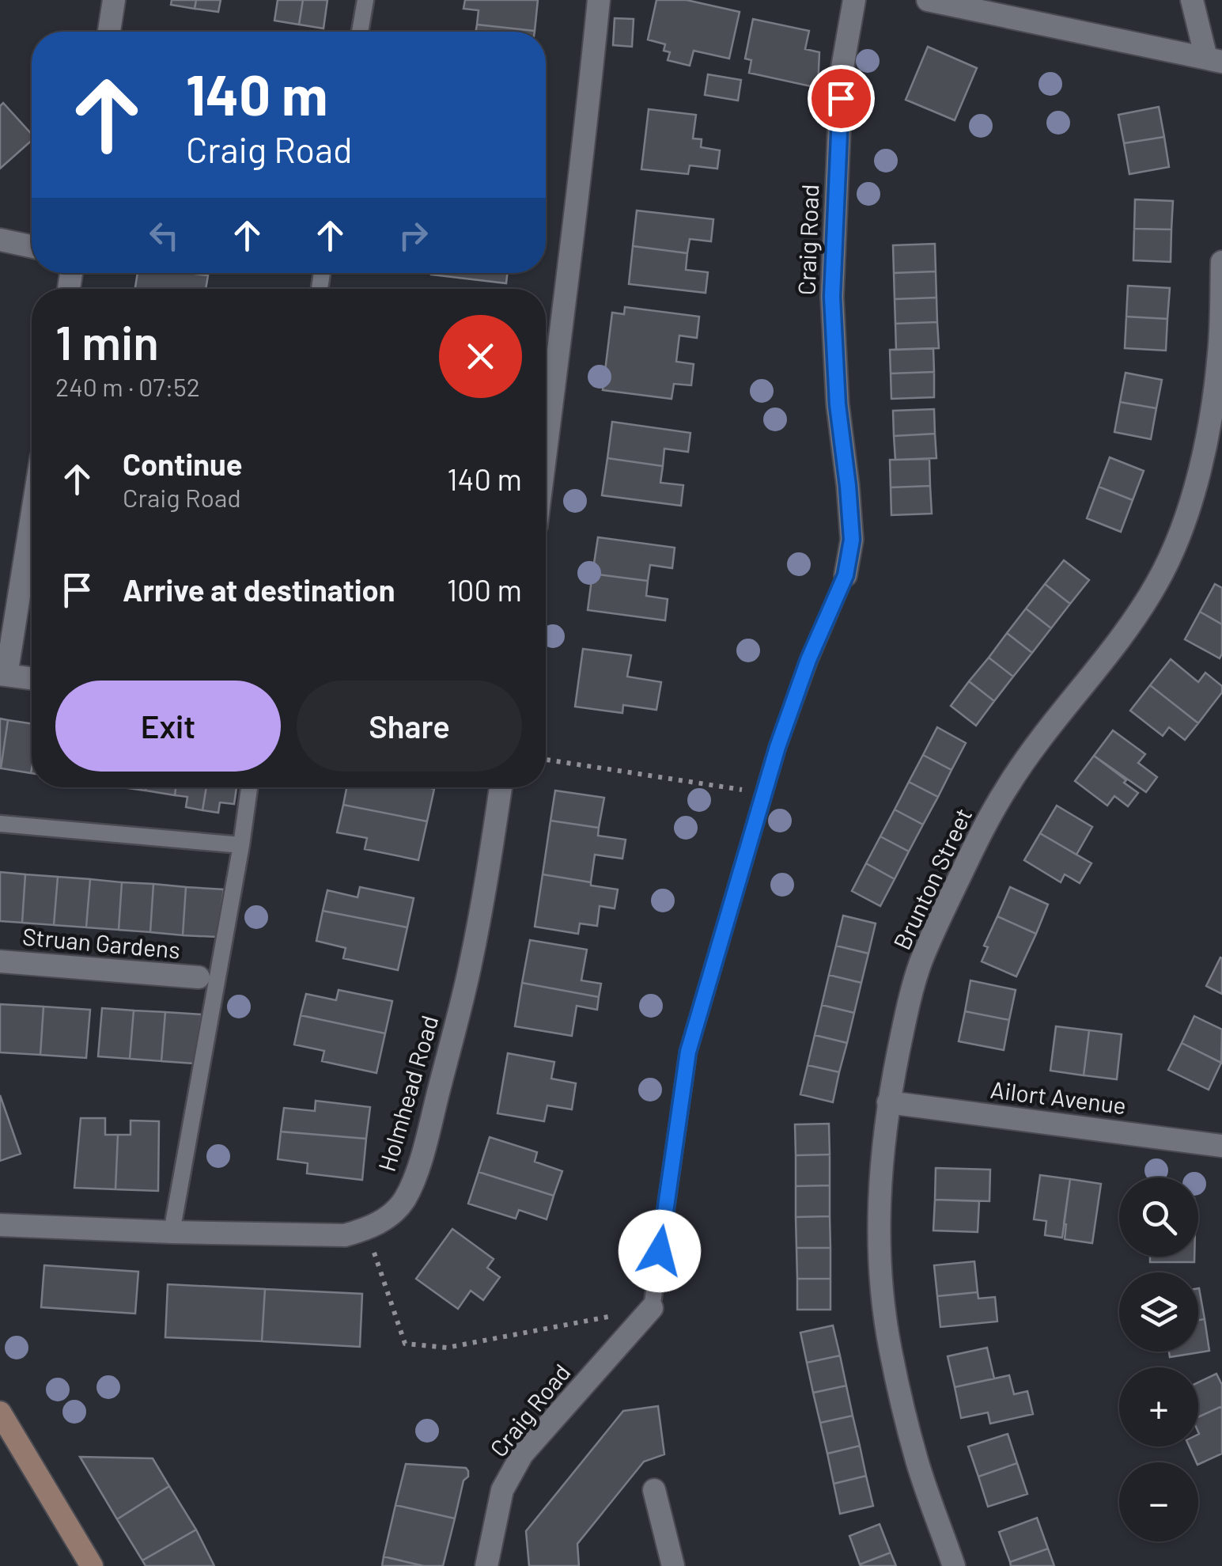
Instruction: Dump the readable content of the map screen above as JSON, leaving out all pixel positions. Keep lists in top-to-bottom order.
{
  "streets": {
    "street": [
      "Craig Road",
      "Brunton Street",
      "Struan Gardens",
      "Holmhead Road",
      "Ailort Avenue"
    ]
  },
  "crossings": [
    ["Brunton Street", "Ailort Avenue"]
  ],
  "page": {
    "turn": ["140 m", "Craig Road"],
    "heading": ["1 min", "240 m · 07:52"],
    "list": [
      {
        "name": "Continue",
        "note": "Craig Road",
        "value": "140 m"
      },
      {
        "name": "Arrive at destination",
        "value": "100 m"
      }
    ],
    "buttons": ["Exit", "Share"],
    "map_buttons": ["+", "−"]
  }
}
